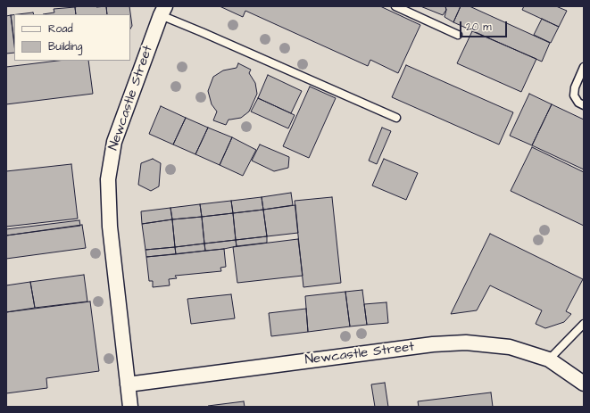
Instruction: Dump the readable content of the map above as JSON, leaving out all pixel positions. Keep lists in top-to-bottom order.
{
  "streets": {
    "street": ["Newcastle Street"]
  },
  "legend": ["Road", "Building"],
  "scale_bar": "20 m"
}
